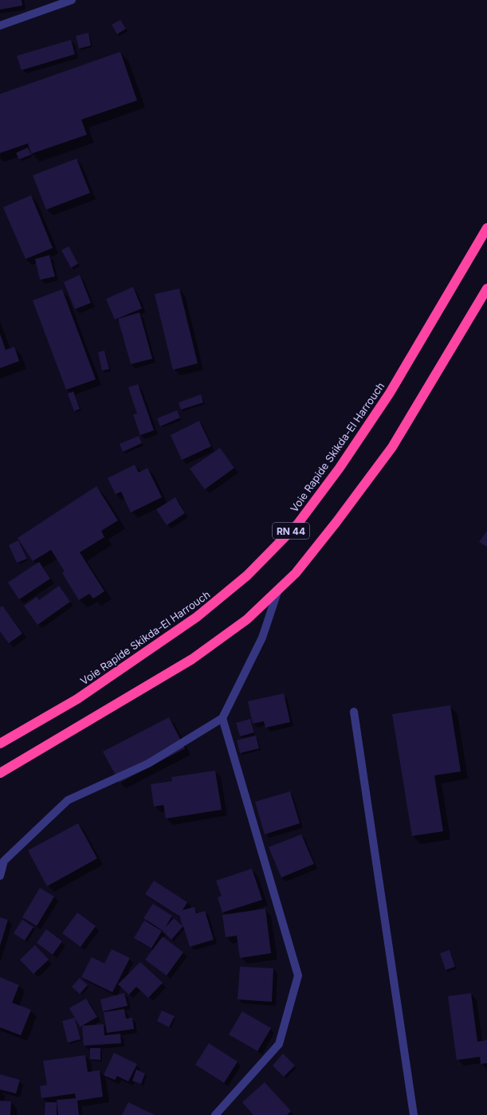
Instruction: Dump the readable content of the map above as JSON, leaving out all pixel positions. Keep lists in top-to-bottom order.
{
  "streets": {
    "highway": ["Voie Rapide Skikda-El Harrouch", "RN 44"]
  }
}
